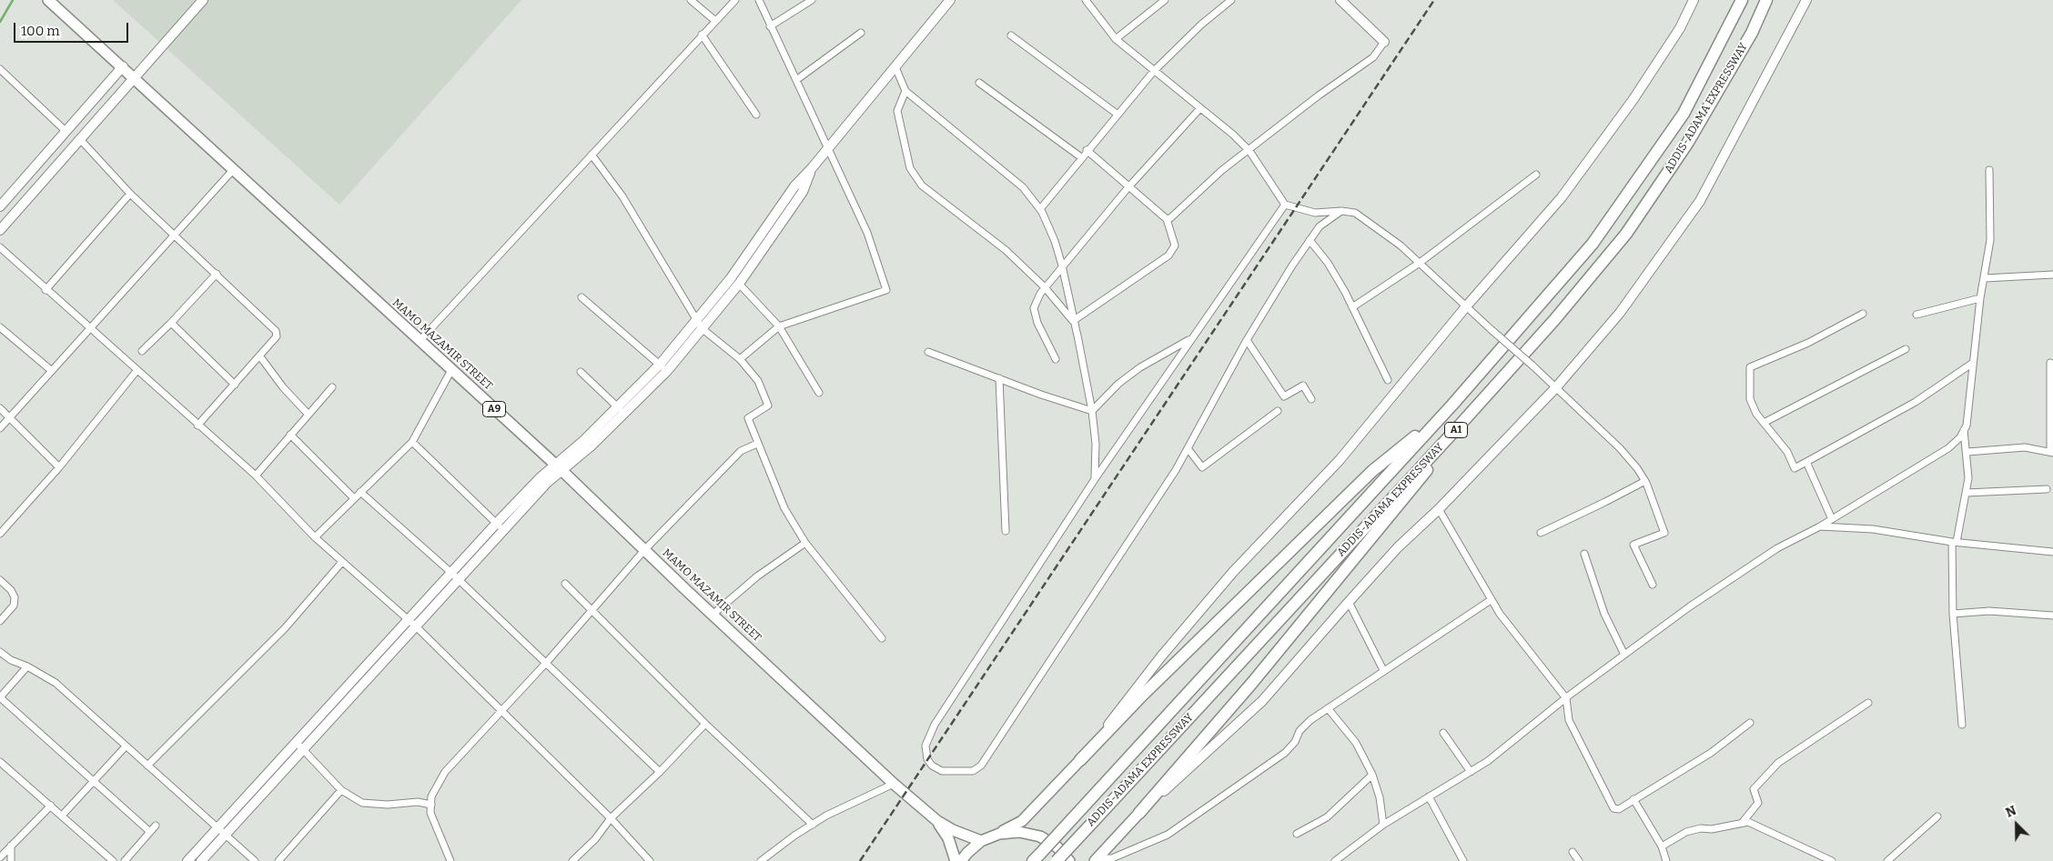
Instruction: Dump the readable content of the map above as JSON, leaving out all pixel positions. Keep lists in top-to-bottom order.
{
  "streets": {
    "highway": ["ADDIS-ADAMA EXPRESSWAY", "A1"],
    "main road": ["MAMO MAZAMIR STREET", "A9"]
  },
  "crossings": [
    ["MAMO MAZAMIR STREET", "A9"]
  ],
  "scale_bar": "100 m",
  "north": "top left"
}
